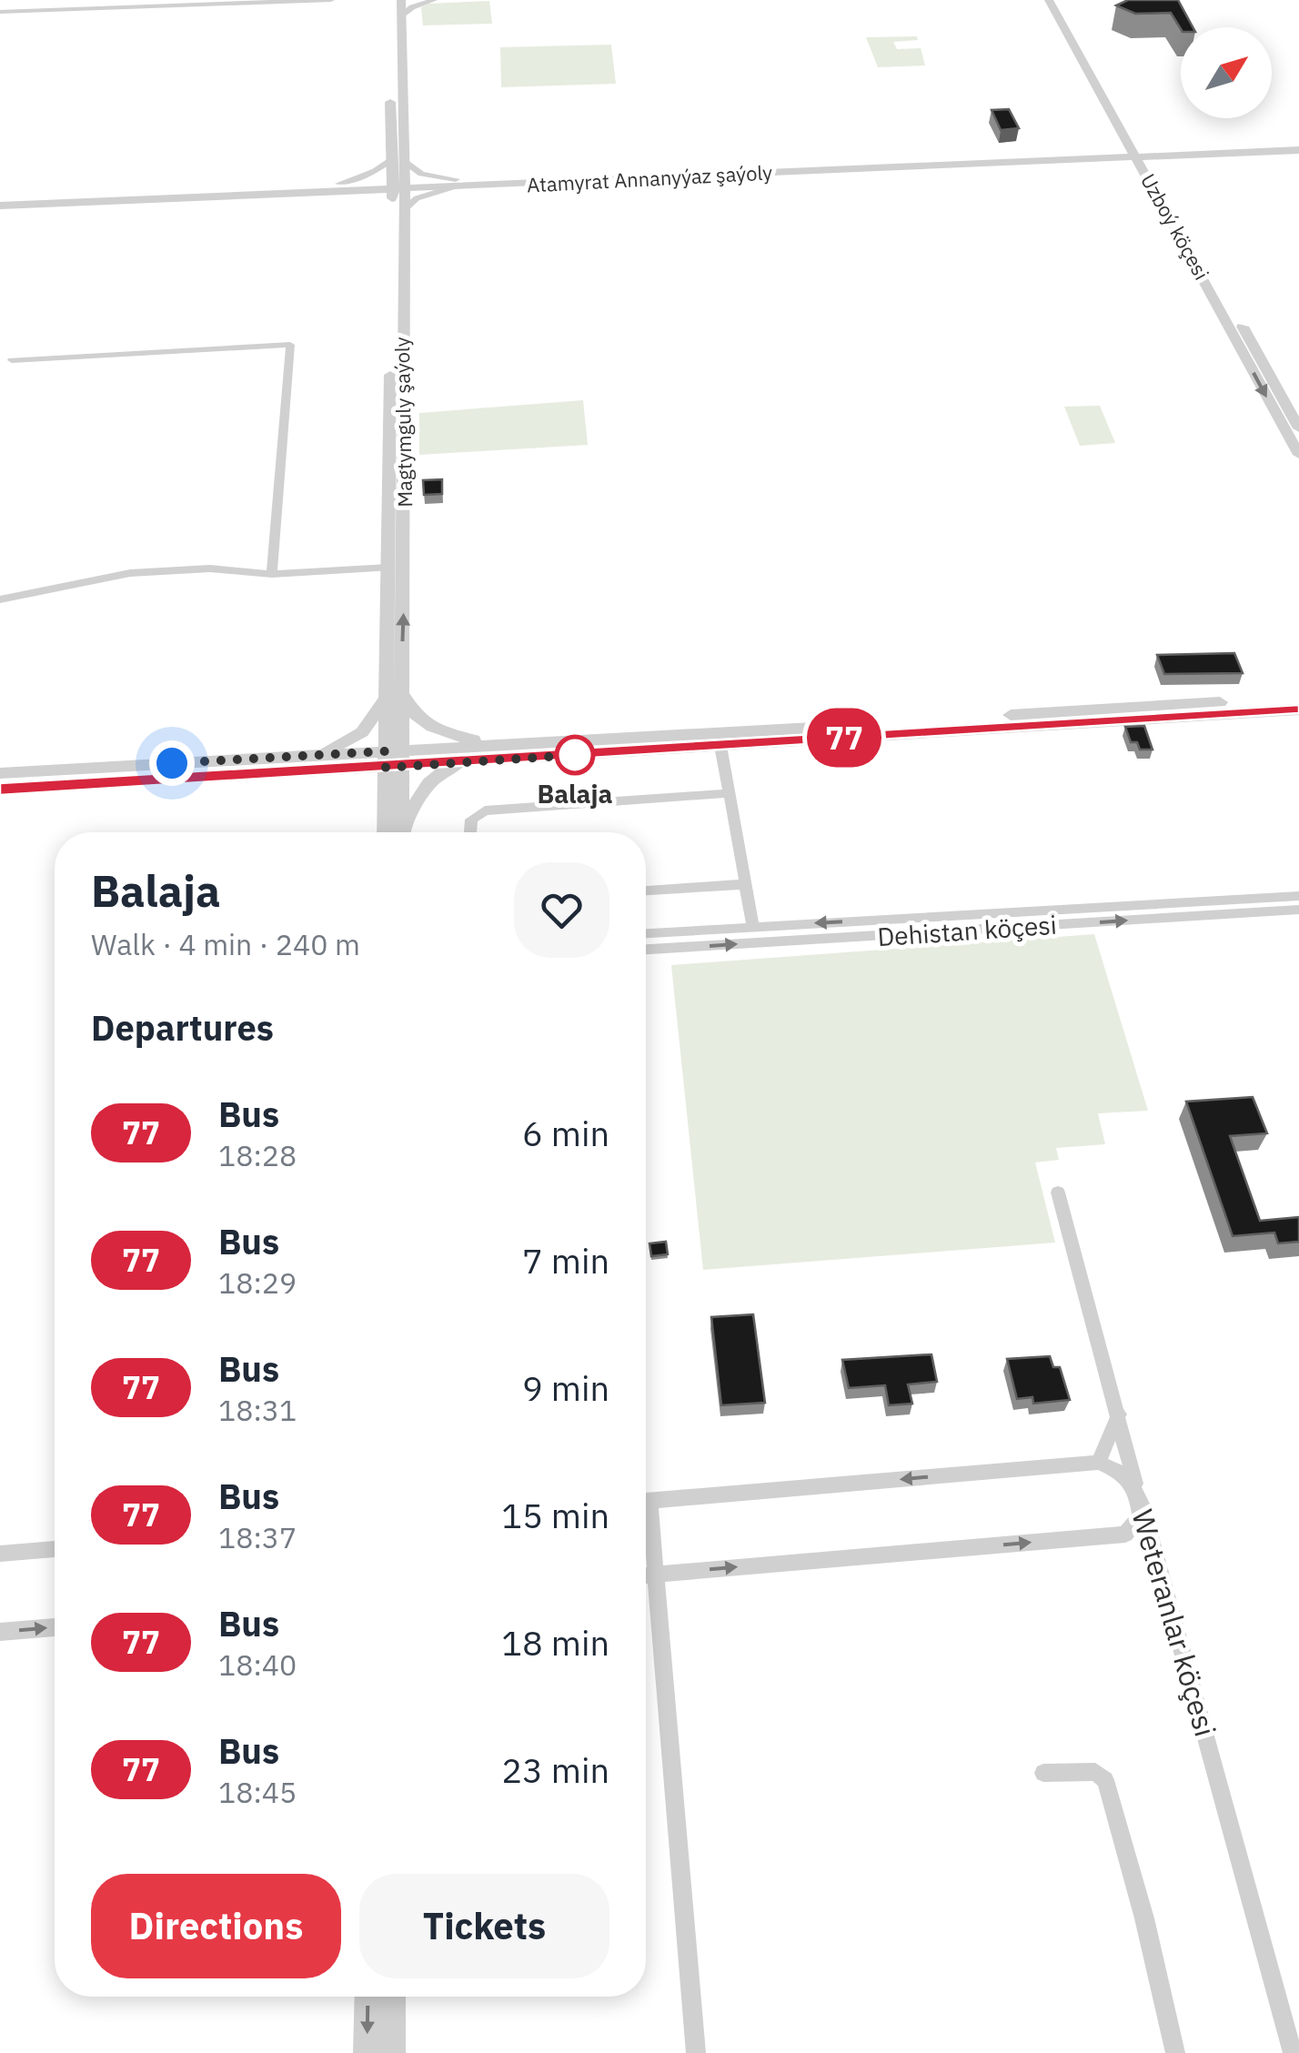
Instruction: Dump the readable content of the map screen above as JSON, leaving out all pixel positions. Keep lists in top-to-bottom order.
{
  "streets": {
    "street": [
      "Atamyrat Annanyýaz şaýoly",
      "Uzboý köçesi",
      "Magtymguly şaýoly",
      "Dehistan köçesi",
      "Weteranlar köçesi"
    ]
  },
  "crossings": [
    ["Atamyrat Annanyýaz şaýoly", "Uzboý köçesi"],
    ["Atamyrat Annanyýaz şaýoly", "Magtymguly şaýoly"]
  ],
  "places": ["Balaja"],
  "lines": ["bus line 77"],
  "north": "top right",
  "page": {
    "on_map": "77",
    "heading": [
      ["Balaja", "Walk · 4 min · 240 m"],
      "Departures"
    ],
    "list": [
      {
        "mark": "77",
        "name": "Bus",
        "note": "18:28",
        "value": "6 min"
      },
      {
        "mark": "77",
        "name": "Bus",
        "note": "18:29",
        "value": "7 min"
      },
      {
        "mark": "77",
        "name": "Bus",
        "note": "18:31",
        "value": "9 min"
      },
      {
        "mark": "77",
        "name": "Bus",
        "note": "18:37",
        "value": "15 min"
      },
      {
        "mark": "77",
        "name": "Bus",
        "note": "18:40",
        "value": "18 min"
      },
      {
        "mark": "77",
        "name": "Bus",
        "note": "18:45",
        "value": "23 min"
      }
    ],
    "buttons": ["Directions", "Tickets"]
  }
}
